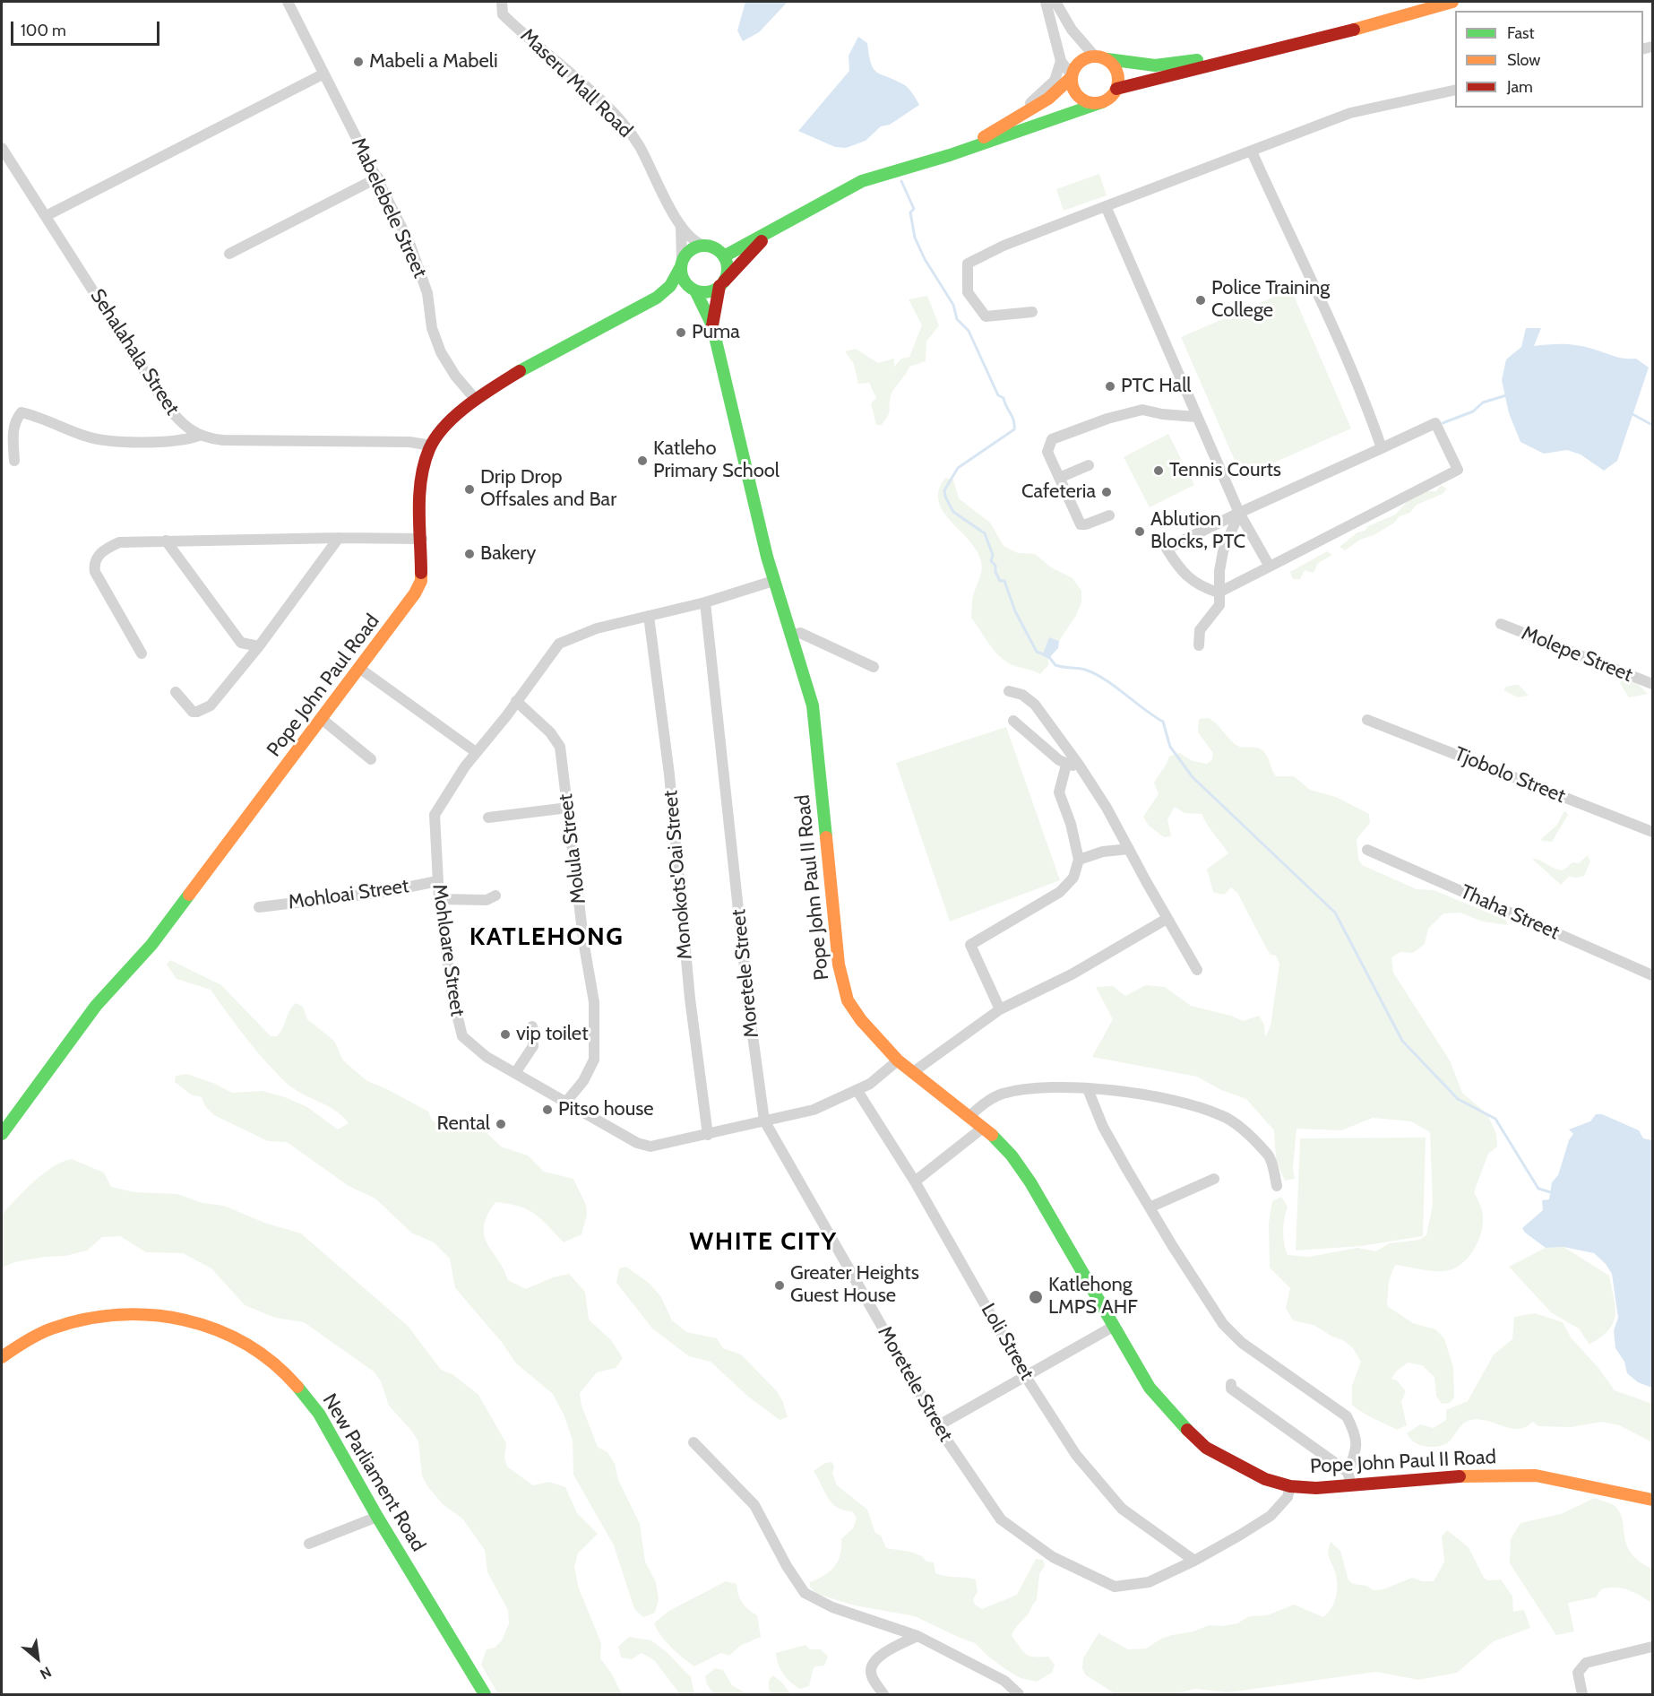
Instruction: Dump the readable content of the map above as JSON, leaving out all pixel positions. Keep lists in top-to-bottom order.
{
  "streets": {
    "main road": ["Pope John Paul Road", "Pope John Paul II Road", "New Parliament Road"],
    "street": [
      "Maseru Mall Road",
      "Mabelebele Street",
      "Sehalahala Street",
      "Molepe Street",
      "Tjobolo Street",
      "Molula Street",
      "Monokots'Oai Street",
      "Mohloai Street",
      "Thaha Street",
      "Mohloare Street",
      "Moretele Street",
      "Loli Street"
    ]
  },
  "crossings": [
    ["Maseru Mall Road", "Pope John Paul Road"],
    ["Mabelebele Street", "Pope John Paul Road"],
    ["Sehalahala Street", "Pope John Paul Road"],
    ["Molula Street", "Mohloare Street"],
    ["Monokots'Oai Street", "Mohloare Street"],
    ["Pope John Paul II Road", "Mohloare Street"],
    ["Pope John Paul II Road", "Moretele Street"],
    ["Mohloai Street", "Mohloare Street"],
    ["Mohloare Street", "Moretele Street"],
    ["Mohloare Street", "Loli Street"],
    ["Moretele Street", "Loli Street"]
  ],
  "districts": ["KATLEHONG", "WHITE CITY"],
  "places": [
    "Mabeli a Mabeli",
    "Police Training College",
    "Puma",
    "PTC Hall",
    "Katleho Primary School",
    "Tennis Courts",
    "Drip Drop Offsales and Bar",
    "Cafeteria",
    "Ablution Blocks, PTC",
    "Bakery",
    "vip toilet",
    "Pitso house",
    "Rental",
    "Greater Heights Guest House",
    "Katlehong LMPS AHF"
  ],
  "legend": ["Fast", "Slow", "Jam"],
  "scale_bar": "100 m",
  "north": "bottom right"
}
